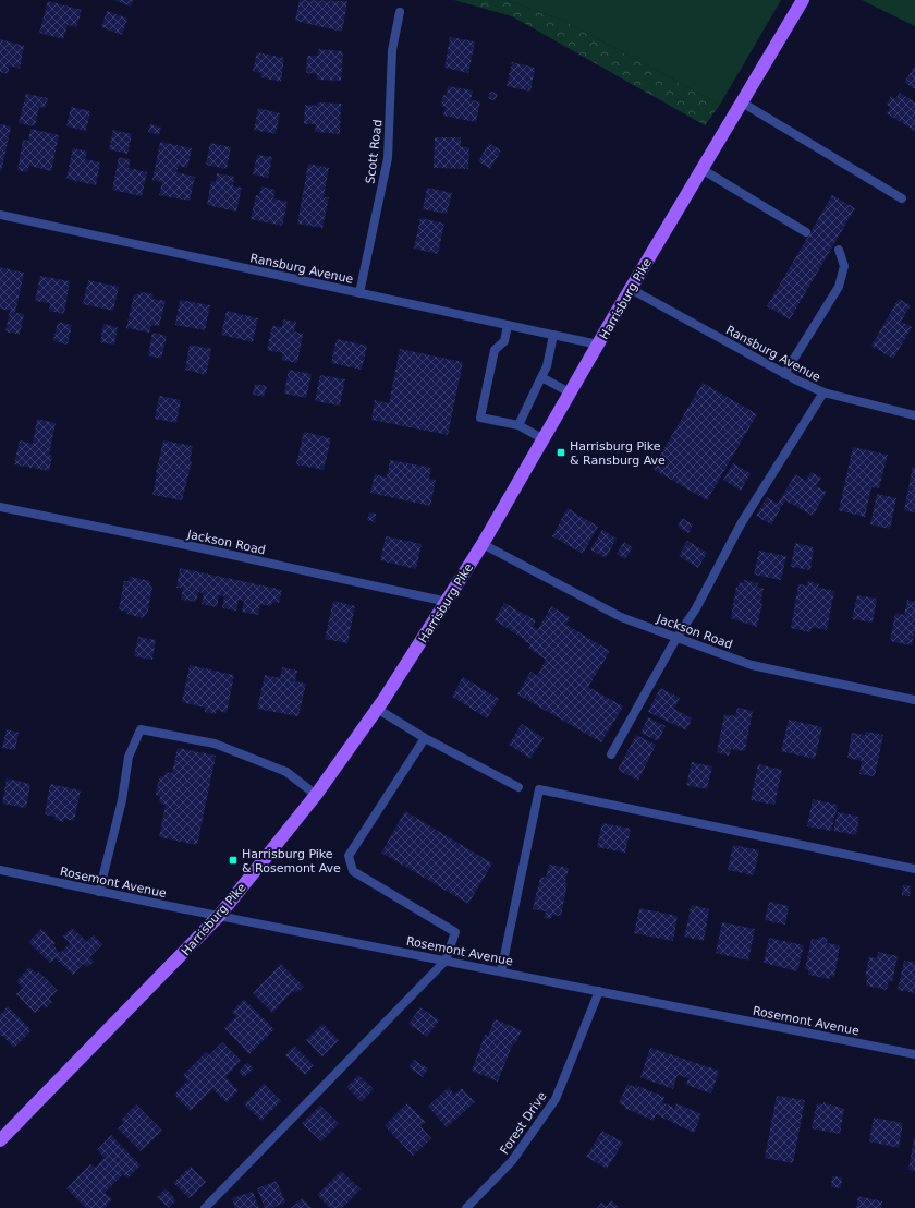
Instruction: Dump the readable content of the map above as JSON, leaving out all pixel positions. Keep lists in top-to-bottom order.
{
  "streets": {
    "main road": ["Harrisburg Pike"],
    "street": [
      "Scott Road",
      "Ransburg Avenue",
      "Jackson Road",
      "Rosemont Avenue",
      "Forest Drive"
    ]
  },
  "crossings": [
    ["Scott Road", "Ransburg Avenue"],
    ["Ransburg Avenue", "Harrisburg Pike"],
    ["Harrisburg Pike", "Jackson Road"],
    ["Harrisburg Pike", "Rosemont Avenue"],
    ["Rosemont Avenue", "Forest Drive"]
  ],
  "places": {
    "transit": ["Harrisburg Pike & Ransburg Ave", "Harrisburg Pike & Rosemont Ave"]
  }
}
